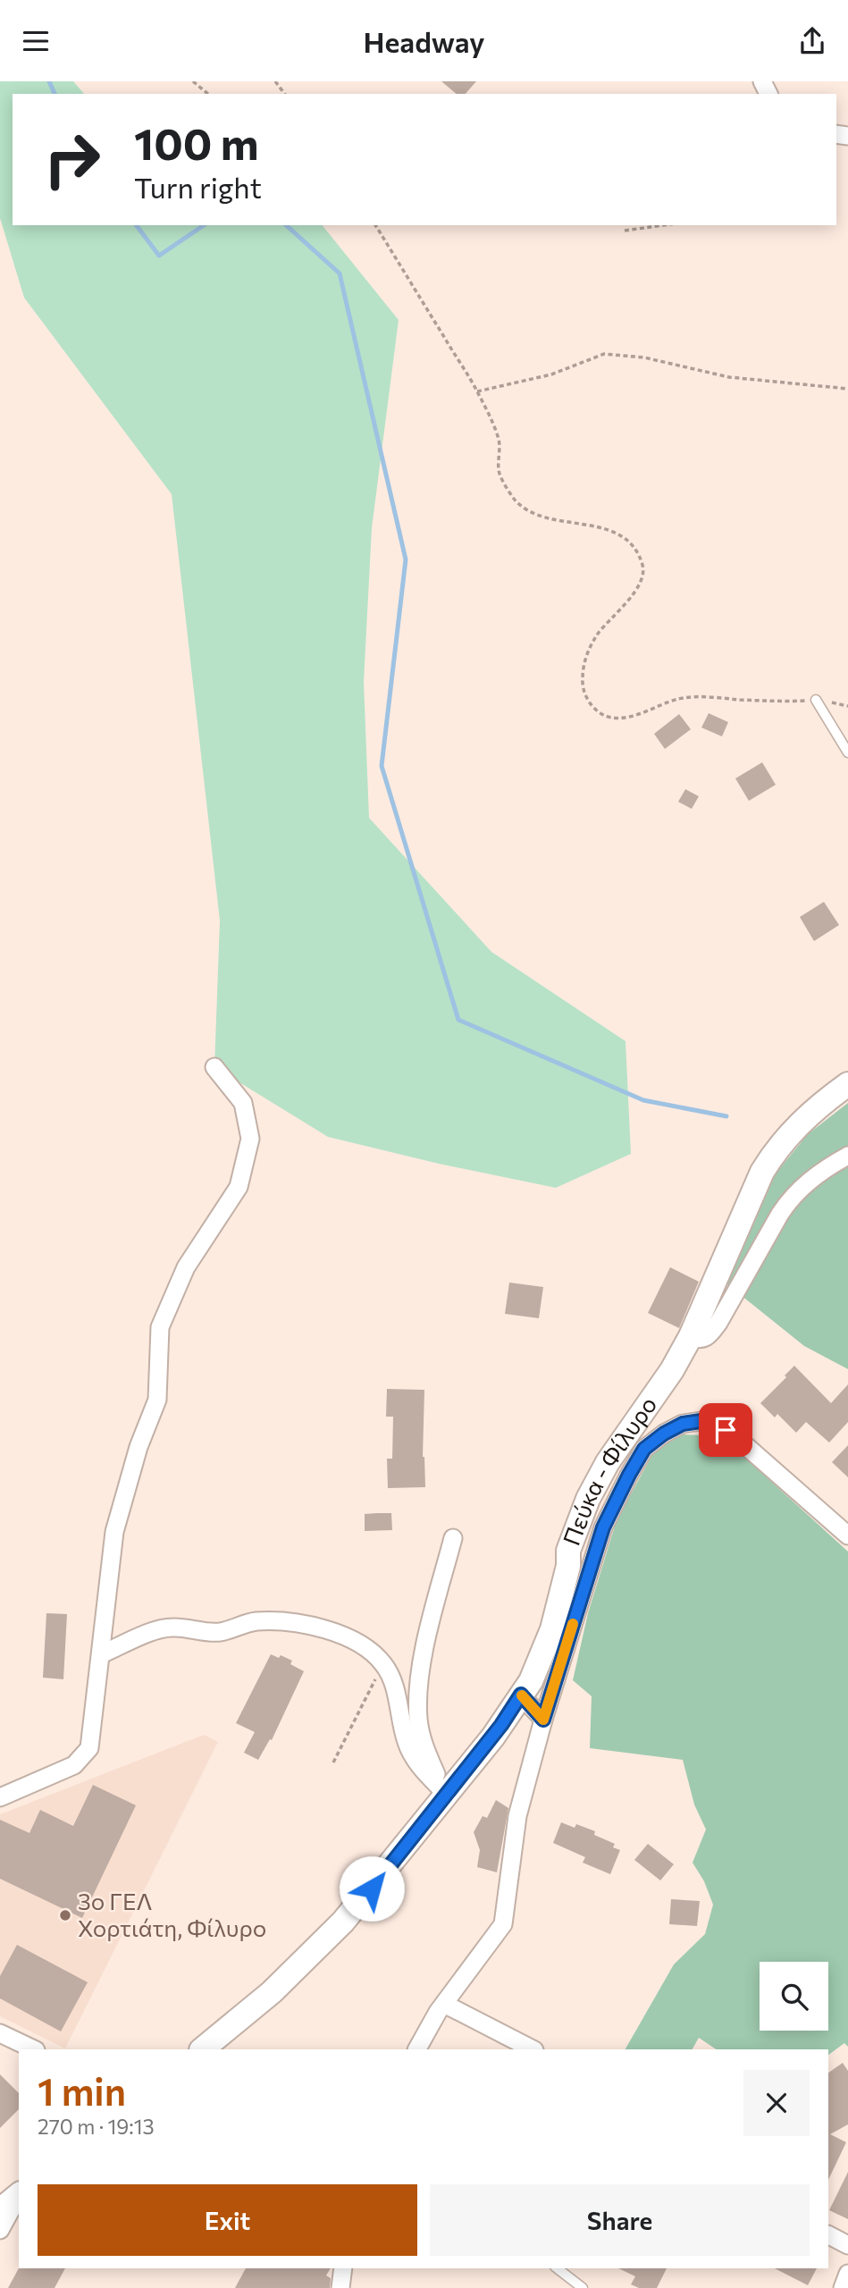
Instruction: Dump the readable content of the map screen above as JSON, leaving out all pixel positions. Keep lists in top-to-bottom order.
{
  "streets": {
    "main road": ["Πεύκα - Φίλυρο"]
  },
  "places": ["3ο ΓΕΛ Χορτιάτη, Φίλυρο"],
  "page": {
    "header": "Headway",
    "turn": ["100 m", "Turn right"],
    "heading": ["1 min", "270 m · 19:13"],
    "buttons": ["Exit", "Share"]
  }
}
